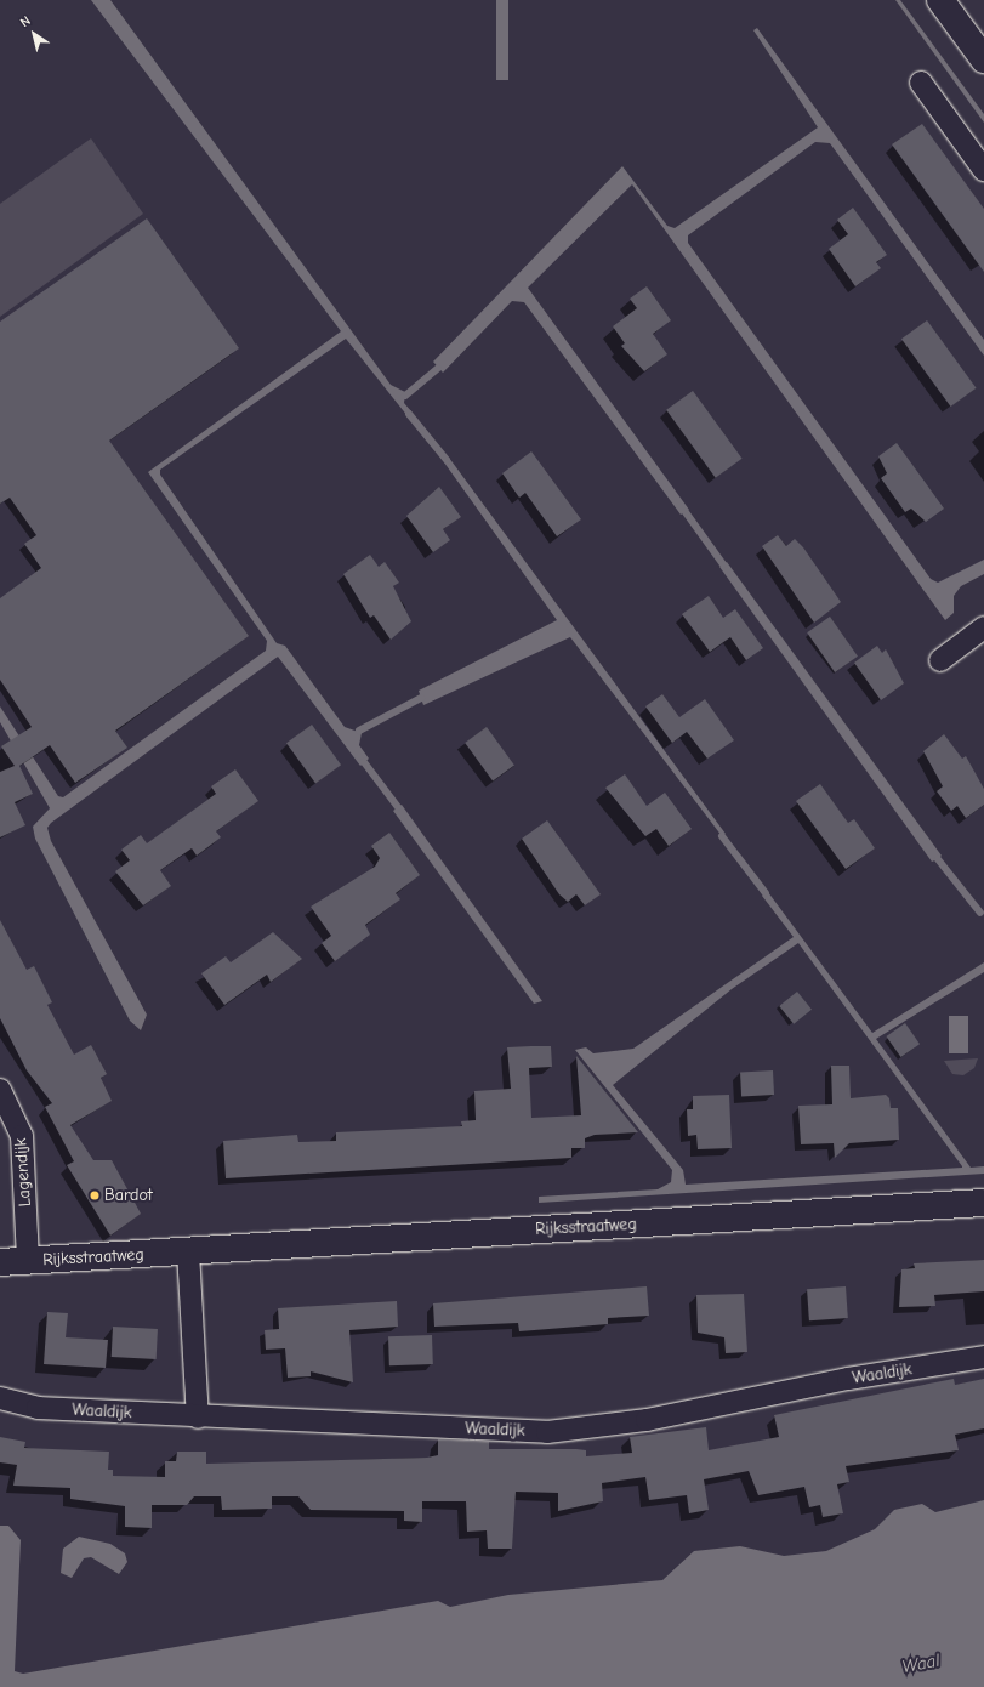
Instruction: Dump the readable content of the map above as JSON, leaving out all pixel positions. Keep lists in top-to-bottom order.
{
  "streets": {
    "street": ["Lagendijk", "Rijksstraatweg", "Waaldijk"]
  },
  "crossings": [
    ["Lagendijk", "Rijksstraatweg"]
  ],
  "water": ["Waal"],
  "places": ["Bardot"],
  "north": "top left"
}
